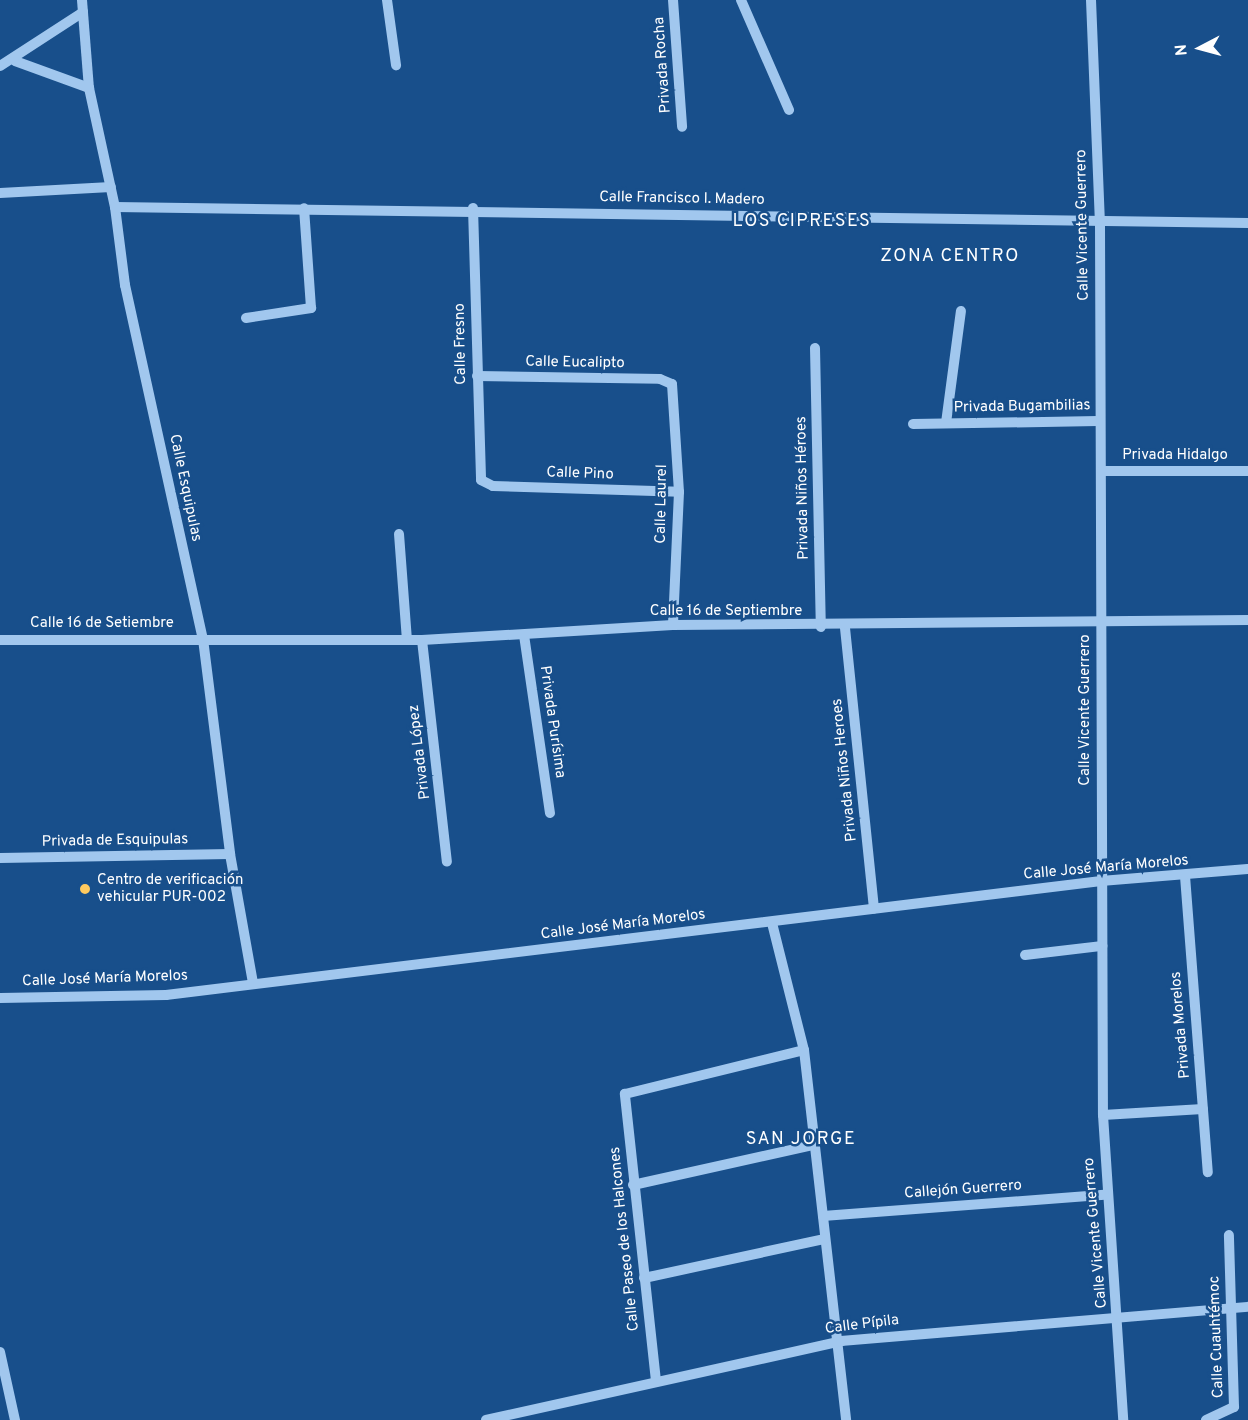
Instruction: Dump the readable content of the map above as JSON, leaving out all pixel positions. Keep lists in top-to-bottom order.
{
  "streets": {
    "street": [
      "Privada Rocha",
      "Calle Francisco I. Madero",
      "Calle Vicente Guerrero",
      "Calle Fresno",
      "Calle Eucalipto",
      "Privada Bugambilias",
      "Privada Hidalgo",
      "Calle Pino",
      "Calle Esquipulas",
      "Privada Niños Héroes",
      "Calle Laurel",
      "Calle 16 de Septiembre",
      "Calle 16 de Setiembre",
      "Privada Purísima",
      "Privada López",
      "Privada Niños Heroes",
      "Privada de Esquipulas",
      "Calle José María Morelos",
      "Privada Morelos",
      "Callejón Guerrero",
      "Calle Paseo de los Halcones",
      "Calle Pípila",
      "Calle Cuauhtémoc"
    ]
  },
  "crossings": [
    ["Calle Francisco I. Madero", "Calle Vicente Guerrero"],
    ["Calle Francisco I. Madero", "Calle Fresno"],
    ["Calle Francisco I. Madero", "Calle Esquipulas"],
    ["Calle Vicente Guerrero", "Privada Bugambilias"],
    ["Calle Vicente Guerrero", "Privada Hidalgo"],
    ["Calle Vicente Guerrero", "Calle 16 de Septiembre"],
    ["Calle Vicente Guerrero", "Calle José María Morelos"],
    ["Calle Vicente Guerrero", "Callejón Guerrero"],
    ["Calle Vicente Guerrero", "Calle Pípila"],
    ["Calle Fresno", "Calle Eucalipto"],
    ["Calle Fresno", "Calle Pino"],
    ["Calle Eucalipto", "Calle Laurel"],
    ["Calle Pino", "Calle Laurel"],
    ["Calle Esquipulas", "Calle 16 de Septiembre"],
    ["Calle Esquipulas", "Calle 16 de Setiembre"],
    ["Calle Esquipulas", "Privada de Esquipulas"],
    ["Calle Esquipulas", "Calle José María Morelos"],
    ["Privada Niños Héroes", "Calle 16 de Septiembre"],
    ["Calle Laurel", "Calle 16 de Septiembre"],
    ["Calle 16 de Septiembre", "Calle 16 de Setiembre"],
    ["Calle 16 de Septiembre", "Privada Purísima"],
    ["Calle 16 de Septiembre", "Privada López"],
    ["Calle 16 de Septiembre", "Privada Niños Heroes"],
    ["Privada Niños Heroes", "Calle José María Morelos"],
    ["Calle José María Morelos", "Privada Morelos"],
    ["Calle Paseo de los Halcones", "Calle Pípila"],
    ["Calle Pípila", "Calle Cuauhtémoc"]
  ],
  "districts": ["LOS CIPRESES", "ZONA CENTRO", "SAN JORGE"],
  "places": ["Centro de verificación vehicular PUR-002"],
  "north": "left"
}
